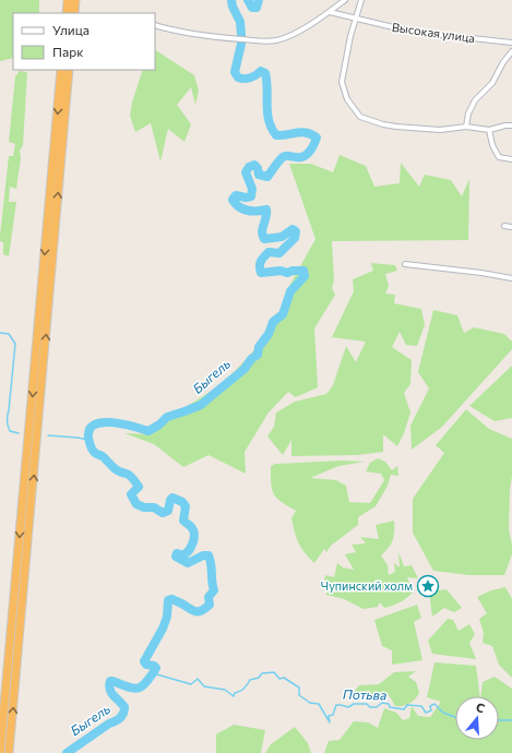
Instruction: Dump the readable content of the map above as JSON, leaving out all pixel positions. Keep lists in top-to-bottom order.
{
  "streets": {
    "street": ["Высокая улица"]
  },
  "water": ["Быгель", "Потьва"],
  "places": {
    "place": ["Чупинский холм"]
  },
  "legend": ["Улица", "Парк"],
  "north": "top"
}
